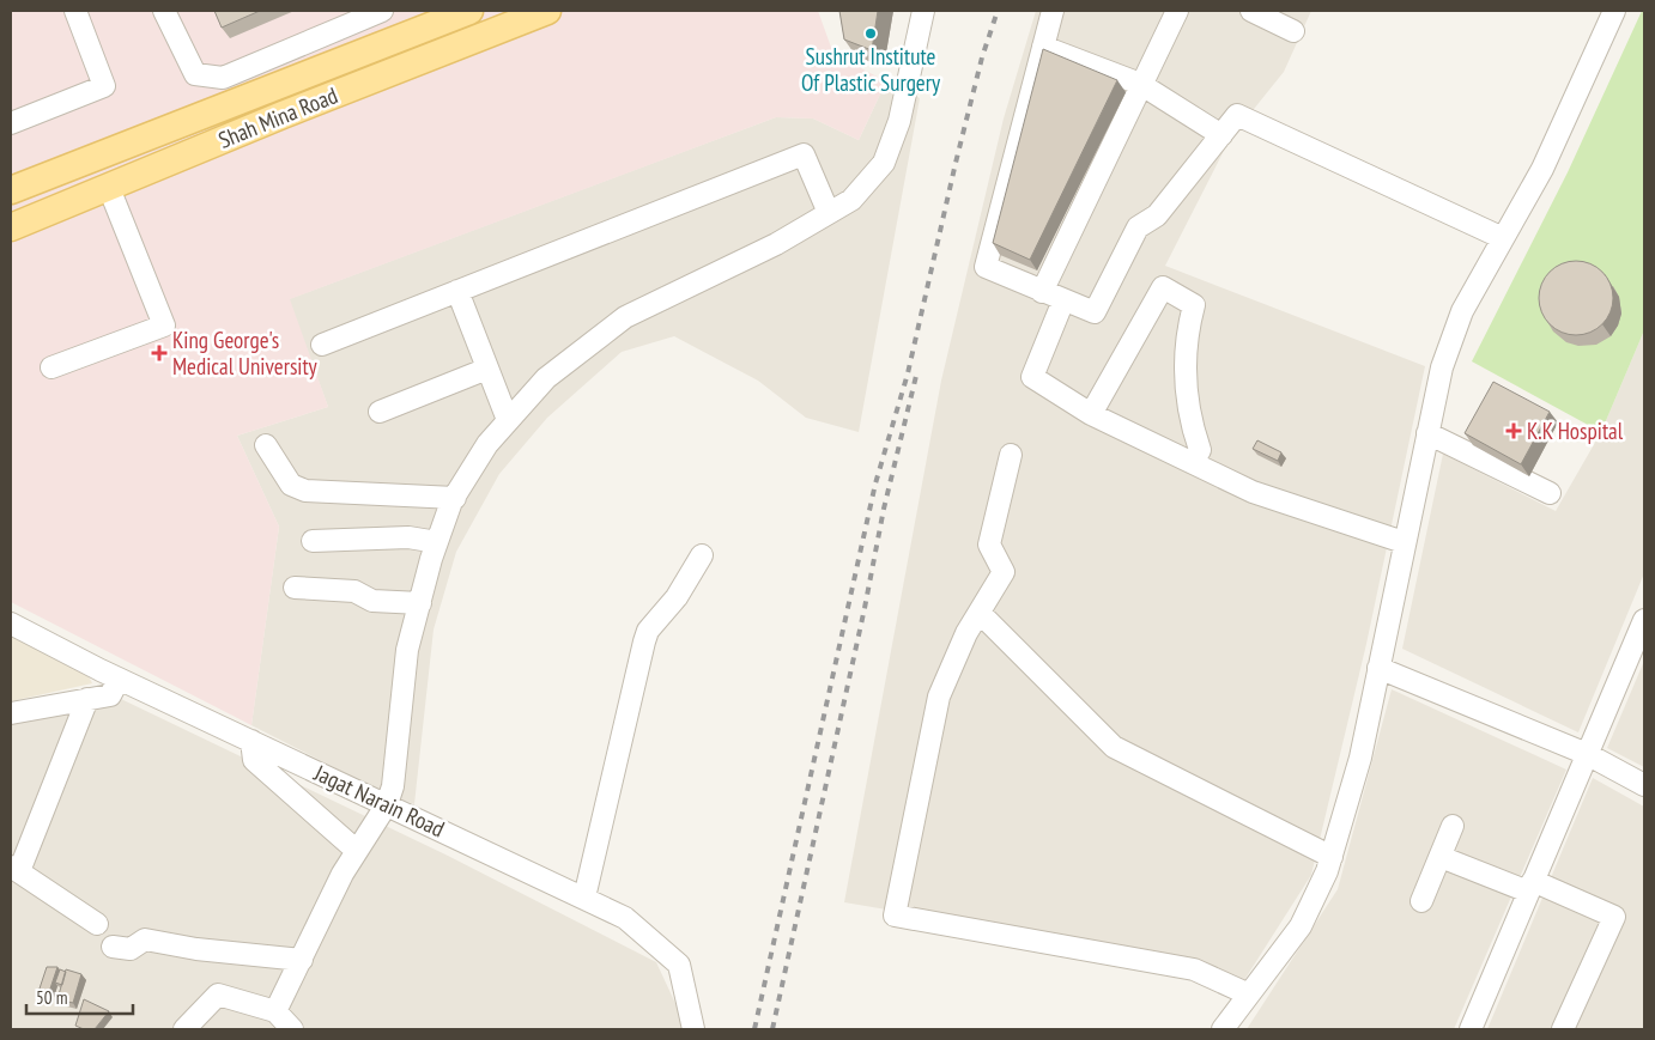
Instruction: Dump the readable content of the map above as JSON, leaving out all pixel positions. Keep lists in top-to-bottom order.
{
  "streets": {
    "main road": ["Shah Mina Road"],
    "street": ["Jagat Narain Road"]
  },
  "places": {
    "other": ["Sushrut Institute Of Plastic Surgery"],
    "health": ["King George's Medical University", "K.K Hospital"]
  },
  "scale_bar": "50 m"
}
